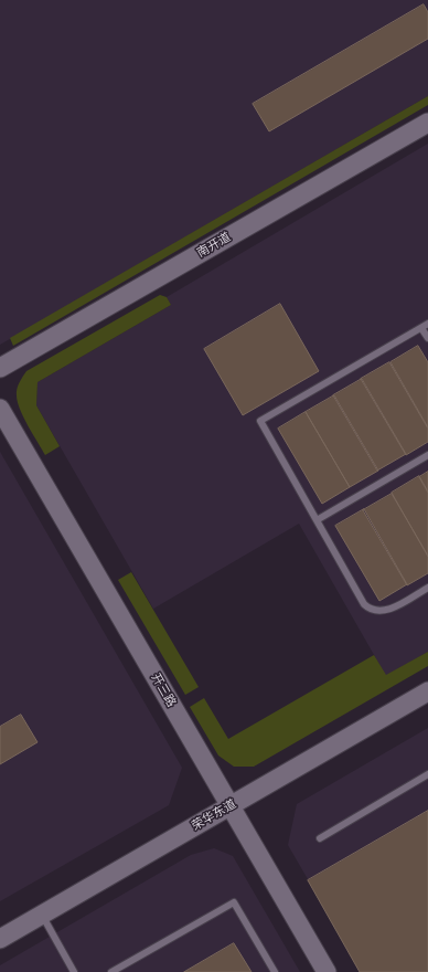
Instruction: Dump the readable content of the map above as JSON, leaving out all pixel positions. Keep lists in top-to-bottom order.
{
  "streets": {
    "street": ["南开道", "开三路", "荣华东道"]
  },
  "crossings": [
    ["开三路", "荣华东道"]
  ]
}
